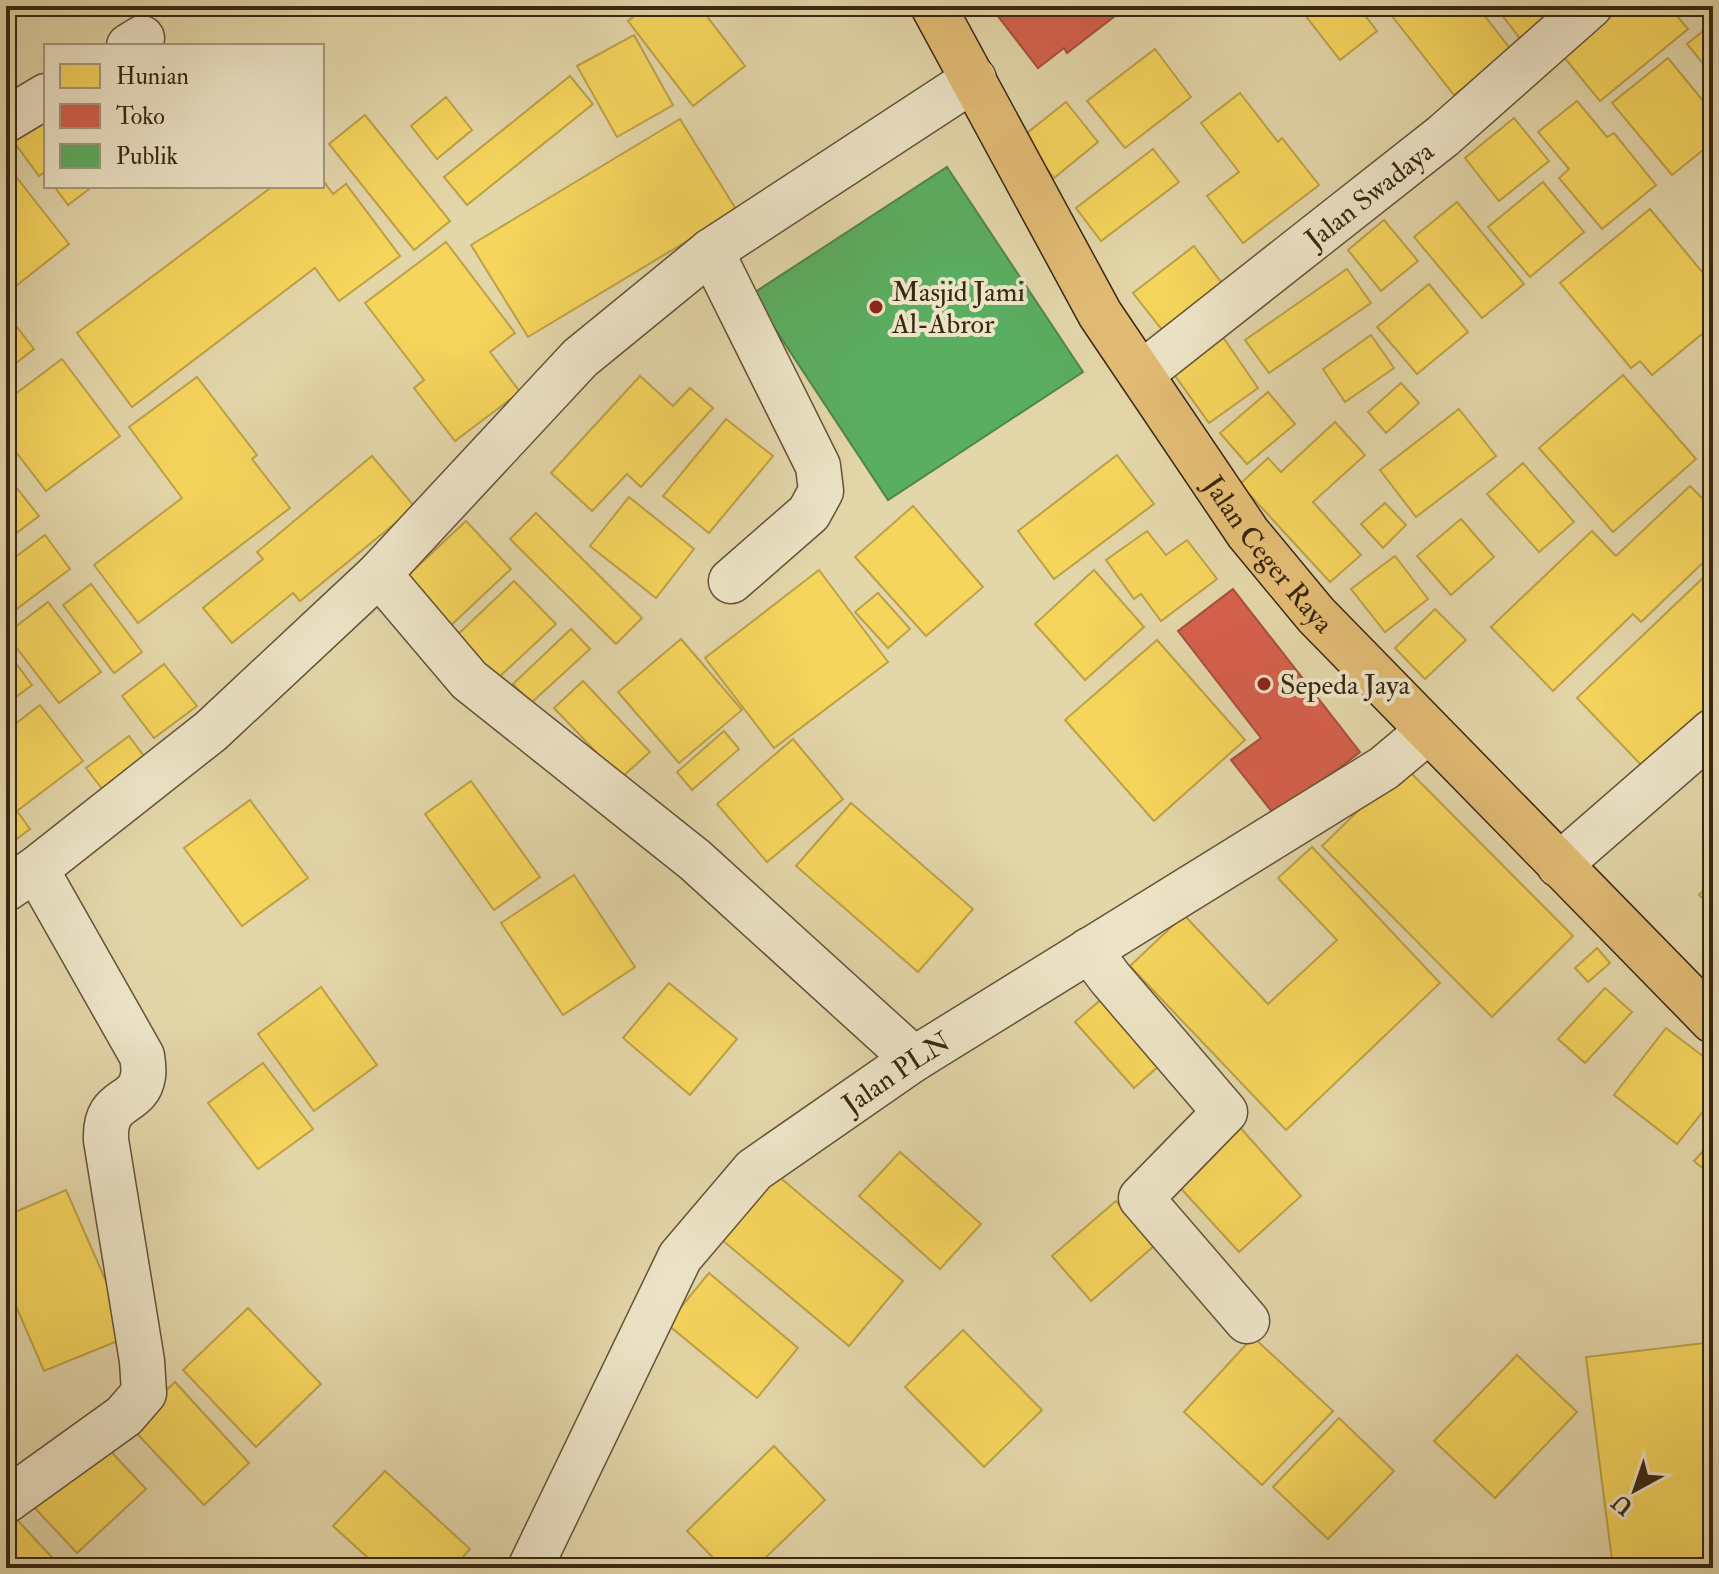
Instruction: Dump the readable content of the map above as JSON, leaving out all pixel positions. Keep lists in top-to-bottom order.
{
  "streets": {
    "main road": ["Jalan Ceger Raya"],
    "street": ["Jalan Swadaya", "Jalan PLN"]
  },
  "crossings": [
    ["Jalan Swadaya", "Jalan Ceger Raya"],
    ["Jalan Ceger Raya", "Jalan PLN"]
  ],
  "places": ["Masjid Jami Al-Abror", "Sepeda Jaya"],
  "legend": ["Hunian", "Toko", "Publik"],
  "north": "bottom left"
}
